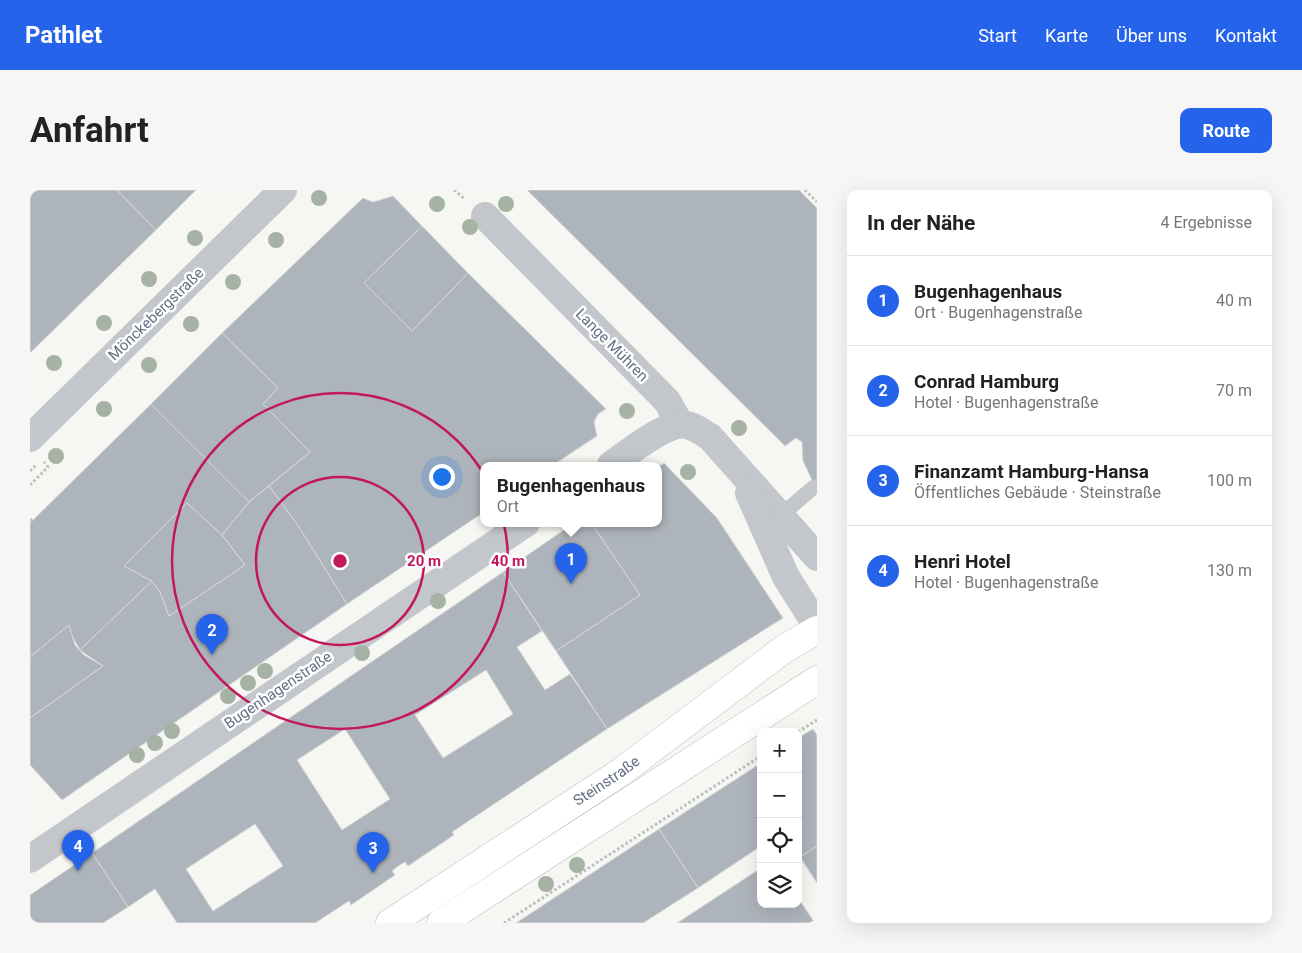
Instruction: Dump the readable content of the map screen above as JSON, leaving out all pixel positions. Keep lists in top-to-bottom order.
{
  "streets": {
    "main road": ["Steinstraße"],
    "street": ["Mönckebergstraße", "Lange Mühren", "Bugenhagenstraße"]
  },
  "page": {
    "header": "Pathlet",
    "nav": [
      "Start",
      "Karte",
      "Über uns",
      "Kontakt"
    ],
    "buttons": "Route",
    "title": "Anfahrt",
    "heading": ["In der Nähe", "4 Ergebnisse"],
    "list": [
      {
        "mark": "1",
        "name": "Bugenhagenhaus",
        "note": "Ort · Bugenhagenstraße",
        "value": "40 m"
      },
      {
        "mark": "2",
        "name": "Conrad Hamburg",
        "note": "Hotel · Bugenhagenstraße",
        "value": "70 m"
      },
      {
        "mark": "3",
        "name": "Finanzamt Hamburg-Hansa",
        "note": "Öffentliches Gebäude · Steinstraße",
        "value": "100 m"
      },
      {
        "mark": "4",
        "name": "Henri Hotel",
        "note": "Hotel · Bugenhagenstraße",
        "value": "130 m"
      }
    ],
    "popup": ["Bugenhagenhaus", "Ort"],
    "pins": [
      "1",
      "2",
      "4",
      "3"
    ],
    "map_buttons": ["+", "−"]
  },
  "rings": ["20 m", "40 m"]
}
